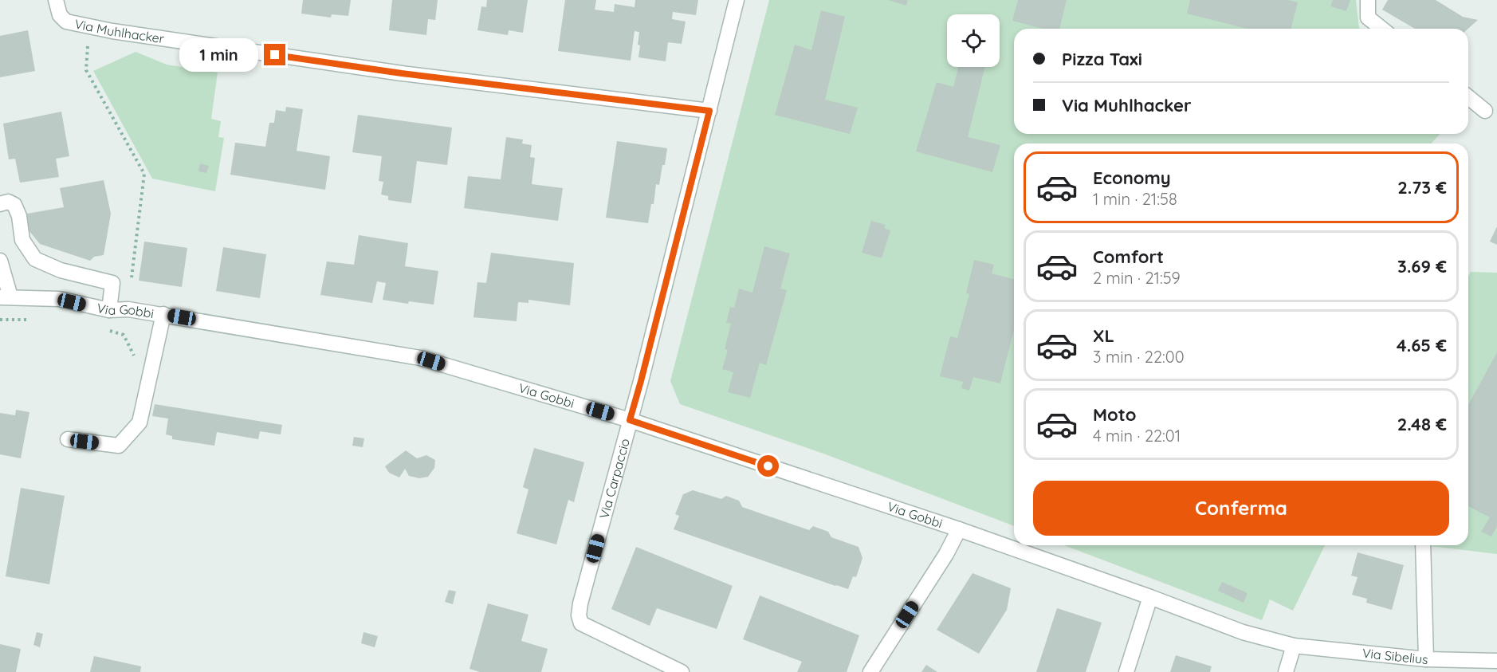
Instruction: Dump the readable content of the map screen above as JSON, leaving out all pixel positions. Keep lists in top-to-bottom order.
{
  "streets": {
    "street": [
      "Via Muhlhacker",
      "Via Gobbi",
      "Via Carpaccio",
      "Via Sibelius"
    ]
  },
  "crossings": [
    ["Via Gobbi", "Via Carpaccio"],
    ["Via Gobbi", "Via Sibelius"]
  ],
  "page": {
    "banner": ["Pizza Taxi", "Via Muhlhacker"],
    "bubble": "1 min",
    "list": [
      {
        "name": "Economy",
        "note": "1 min · 21:58",
        "value": "2.73 €"
      },
      {
        "name": "Comfort",
        "note": "2 min · 21:59",
        "value": "3.69 €"
      },
      {
        "name": "XL",
        "note": "3 min · 22:00",
        "value": "4.65 €"
      },
      {
        "name": "Moto",
        "note": "4 min · 22:01",
        "value": "2.48 €"
      }
    ],
    "buttons": "Conferma"
  }
}
